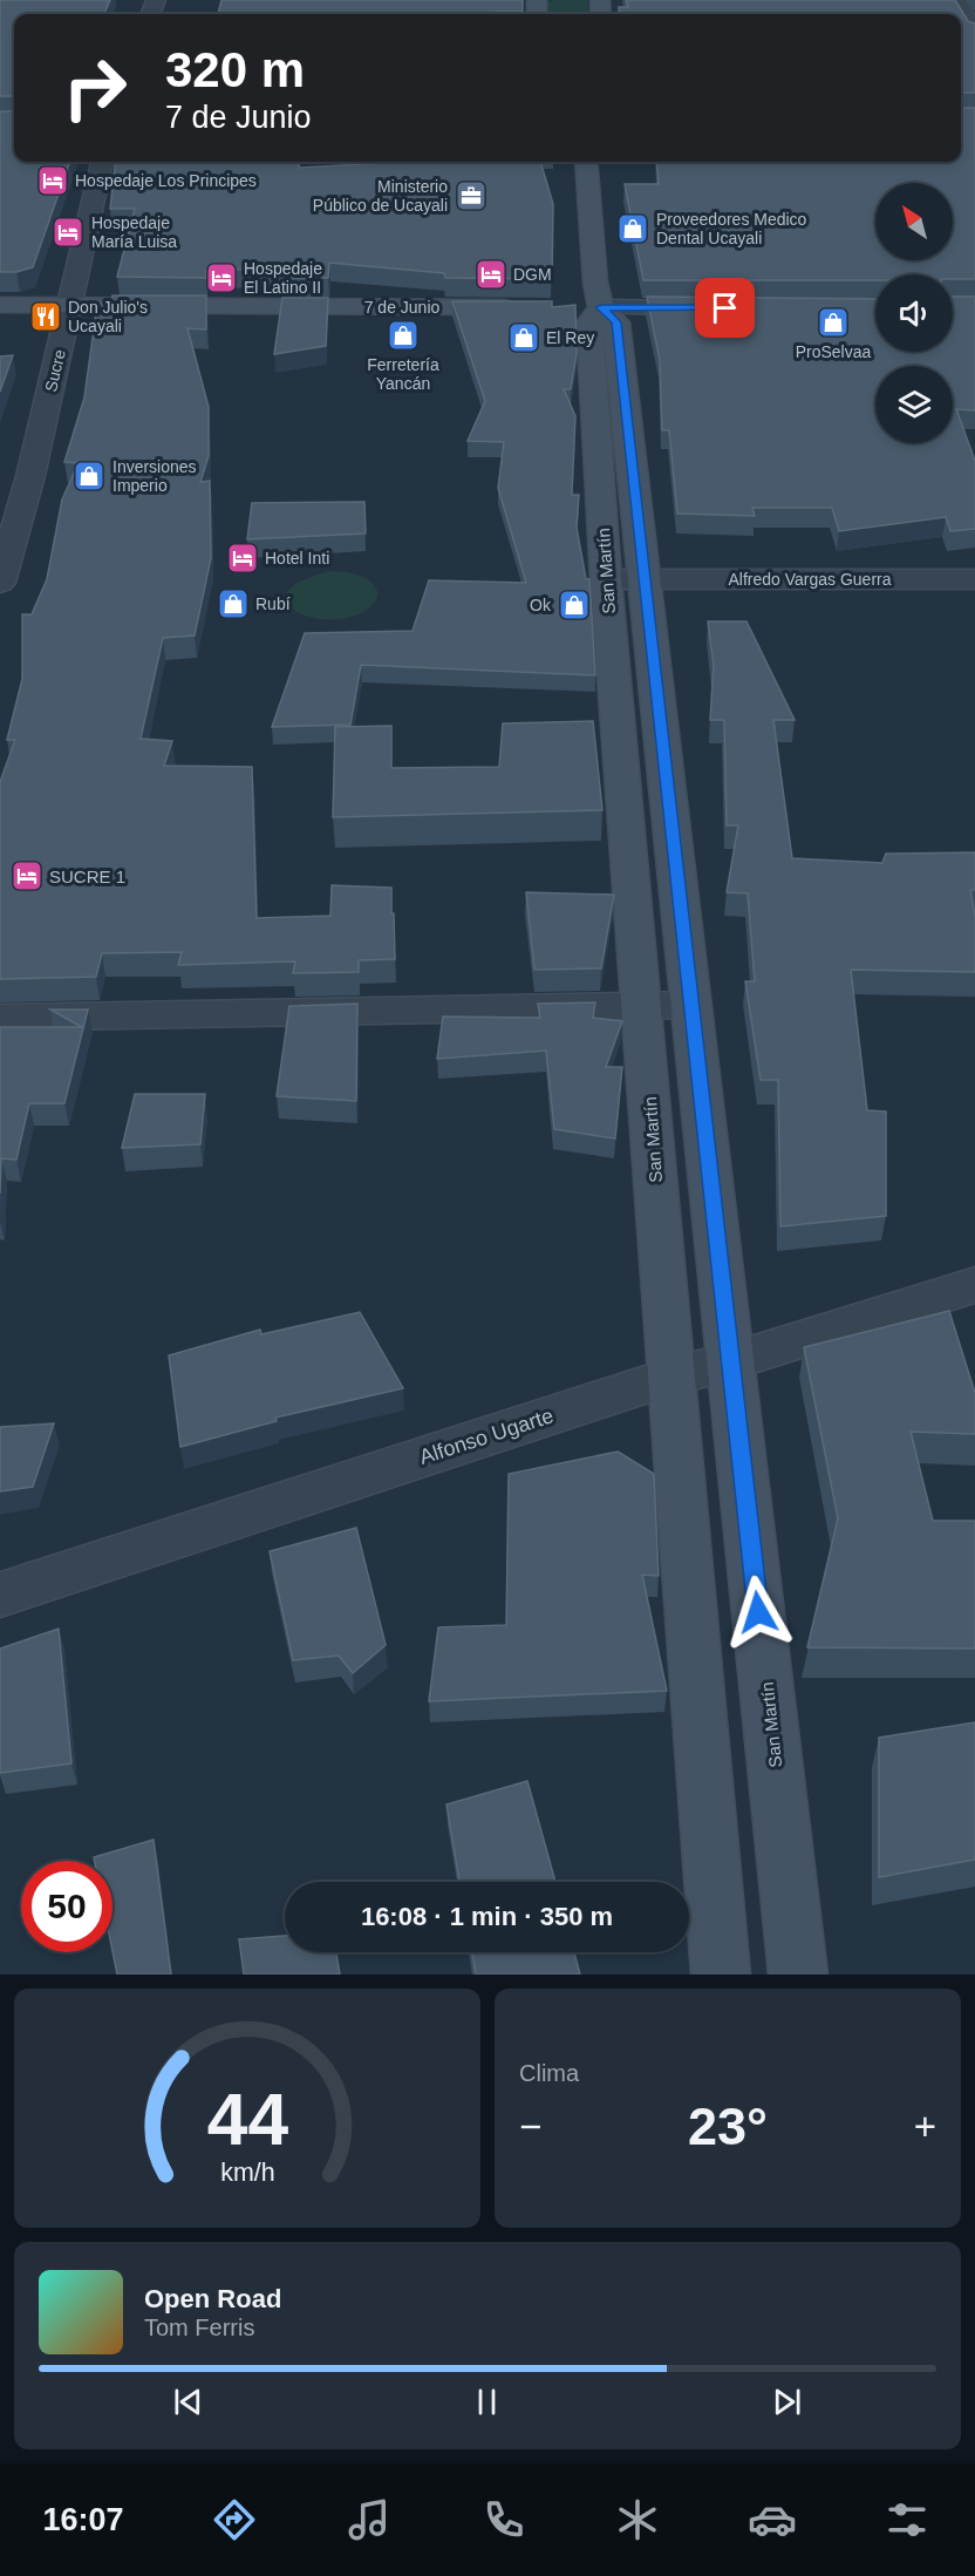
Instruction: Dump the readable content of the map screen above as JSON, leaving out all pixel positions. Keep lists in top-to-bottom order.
{
  "streets": {
    "main road": ["7 de Junio", "San Martín"],
    "street": ["Sucre", "Alfredo Vargas Guerra", "Alfonso Ugarte"]
  },
  "crossings": [
    ["7 de Junio", "Sucre"],
    ["San Martín", "Alfredo Vargas Guerra"],
    ["San Martín", "Alfonso Ugarte"]
  ],
  "places": {
    "hotel": [
      "Hospedaje Los Principes",
      "Hospedaje María Luisa",
      "DGM",
      "Hospedaje El Latino II",
      "Hotel Inti",
      "SUCRE 1"
    ],
    "office": ["Ministerio Público de Ucayali"],
    "shop": [
      "Proveedores Medico Dental Ucayali",
      "ProSelvaa",
      "Ferretería Yancán",
      "El Rey",
      "Inversiones Imperio",
      "Rubí",
      "Ok"
    ],
    "restaurant": ["Don Julio's Ucayali"]
  },
  "north": "top left",
  "page": {
    "turn": ["320 m", "7 de Junio"],
    "limit": "50",
    "trip": "16:08 · 1 min · 350 m",
    "tile": "Clima",
    "heat": ["−", "23°", "+"],
    "song": ["Open Road", "Tom Ferris"],
    "tabs": "16:07",
    "gauge": ["44", "km/h"]
  }
}
